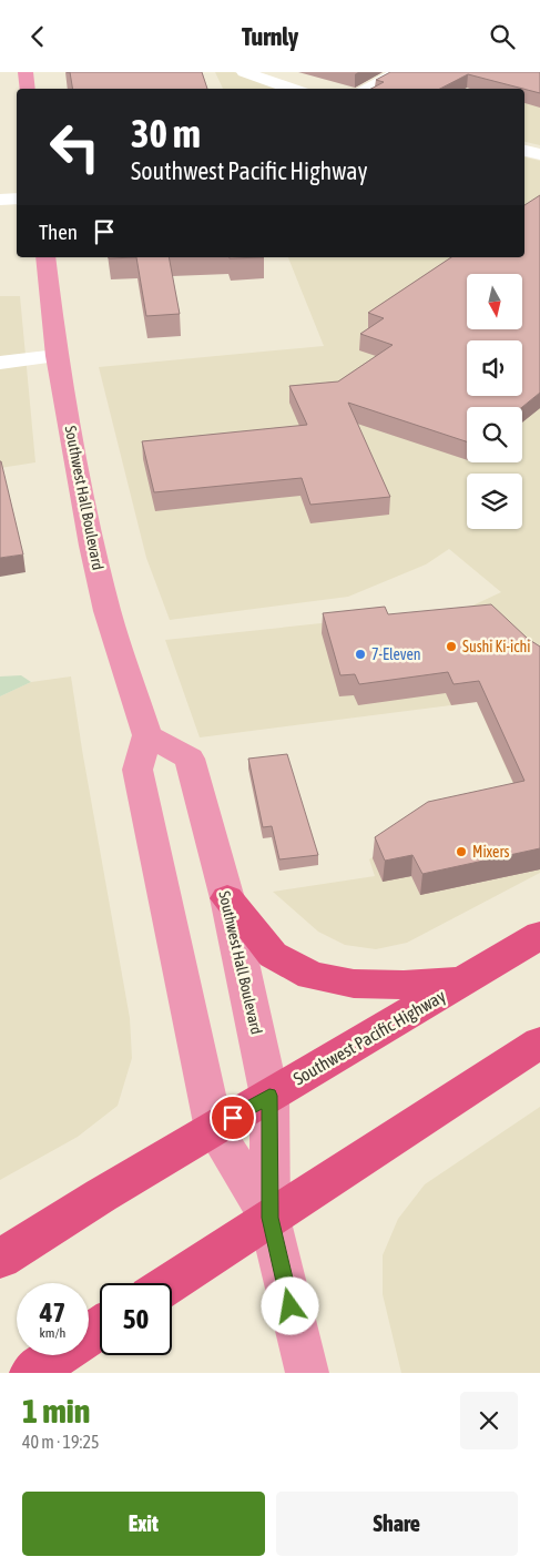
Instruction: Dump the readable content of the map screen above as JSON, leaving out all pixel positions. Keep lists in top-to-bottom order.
{
  "streets": {
    "highway": ["Southwest Pacific Highway"],
    "main road": ["Southwest Hall Boulevard"]
  },
  "crossings": [
    ["Southwest Hall Boulevard", "Southwest Pacific Highway"]
  ],
  "places": ["Sushi Ki-ichi", "7-Eleven", "Mixers"],
  "north": "bottom",
  "page": {
    "header": "Turnly",
    "turn": ["30 m", "Southwest Pacific Highway"],
    "then": "Then",
    "speed": "47 km/h",
    "limit": "50",
    "heading": ["1 min", "40 m · 19:25"],
    "buttons": ["Exit", "Share"]
  }
}
